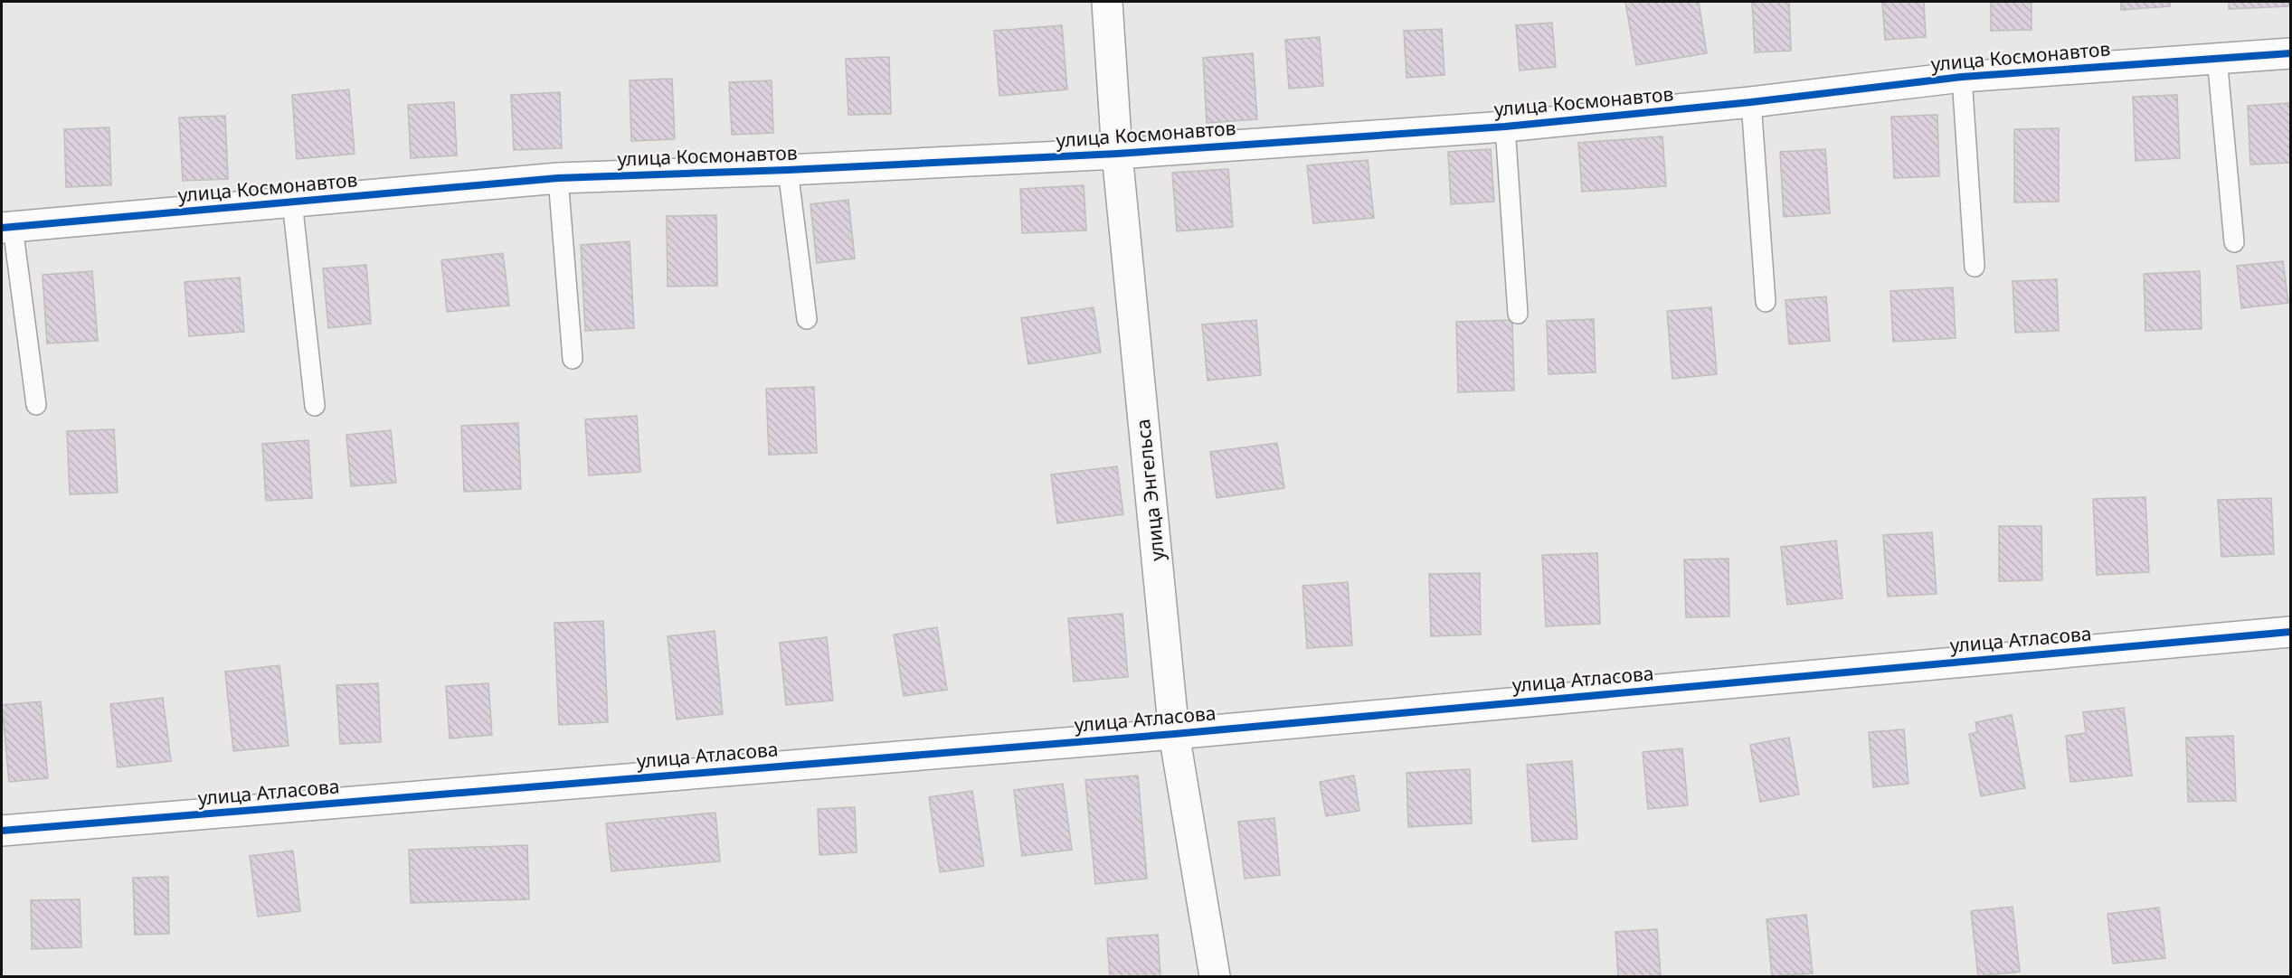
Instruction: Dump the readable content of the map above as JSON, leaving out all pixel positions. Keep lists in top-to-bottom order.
{
  "streets": {
    "street": ["улица Космонавтов", "улица Энгельса", "улица Атласова"]
  },
  "crossings": [
    ["улица Космонавтов", "улица Энгельса"],
    ["улица Энгельса", "улица Атласова"]
  ]
}
